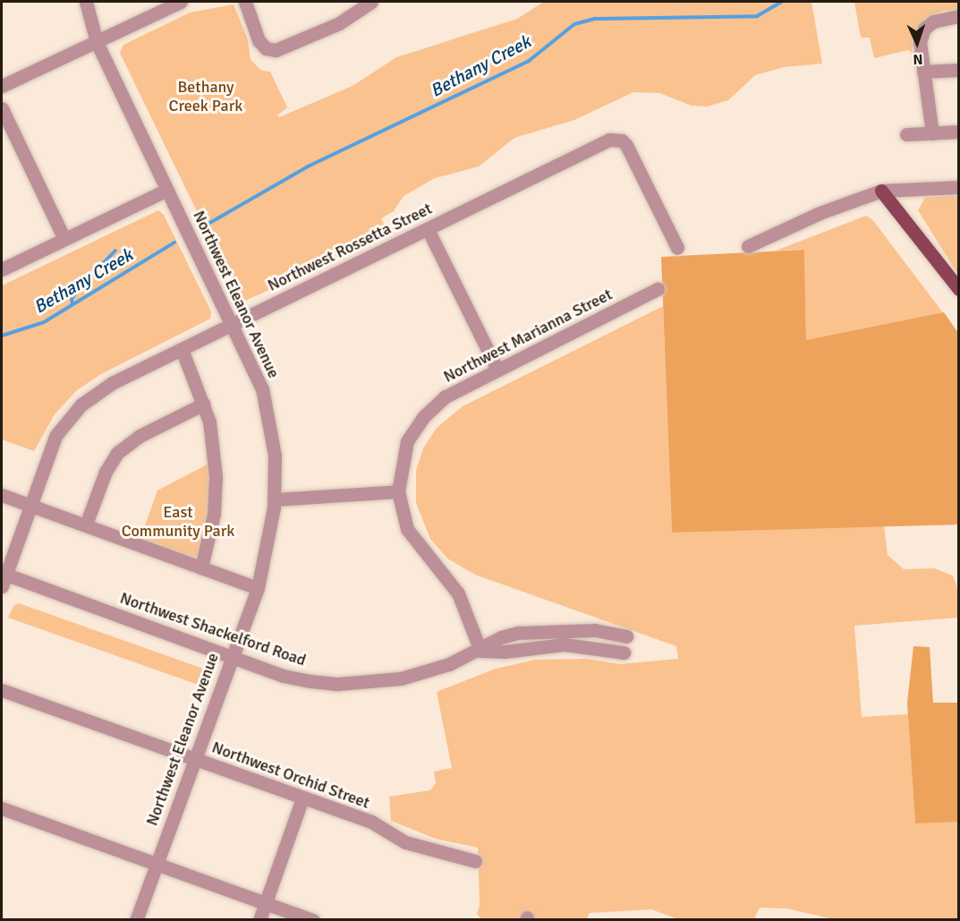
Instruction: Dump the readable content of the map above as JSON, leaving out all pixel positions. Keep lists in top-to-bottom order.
{
  "streets": {
    "street": [
      "Northwest Rossetta Street",
      "Northwest Eleanor Avenue",
      "Northwest Marianna Street",
      "Northwest Shackelford Road",
      "Northwest Orchid Street"
    ]
  },
  "crossings": [
    ["Northwest Rossetta Street", "Northwest Eleanor Avenue"],
    ["Northwest Rossetta Street", "Northwest Shackelford Road"],
    ["Northwest Eleanor Avenue", "Northwest Shackelford Road"],
    ["Northwest Eleanor Avenue", "Northwest Orchid Street"],
    ["Northwest Marianna Street", "Northwest Shackelford Road"]
  ],
  "water": ["Bethany Creek"],
  "parks": ["Bethany Creek Park", "East Community Park"],
  "north": "bottom"
}
